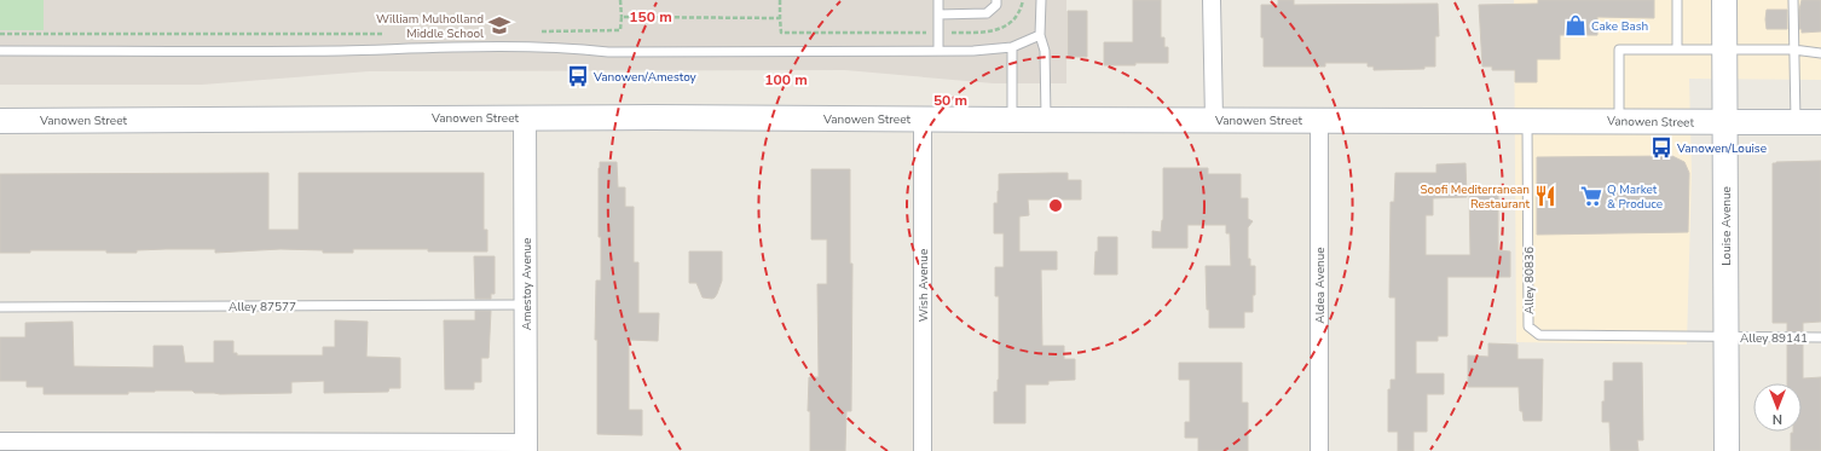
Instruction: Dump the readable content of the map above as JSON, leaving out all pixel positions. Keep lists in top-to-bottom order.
{
  "streets": {
    "main road": ["Vanowen Street", "Louise Avenue"],
    "street": ["Amestoy Avenue", "Wish Avenue", "Aldea Avenue"],
    "lane": ["Alley 80836", "Alley 87577", "Alley 89141"]
  },
  "crossings": [
    ["Vanowen Street", "Louise Avenue"],
    ["Vanowen Street", "Alley 80836"],
    ["Vanowen Street", "Amestoy Avenue"],
    ["Vanowen Street", "Wish Avenue"],
    ["Vanowen Street", "Aldea Avenue"],
    ["Louise Avenue", "Alley 80836"],
    ["Louise Avenue", "Alley 89141"],
    ["Alley 80836", "Alley 89141"],
    ["Amestoy Avenue", "Alley 87577"]
  ],
  "places": {
    "school or university": ["William Mulholland Middle School"],
    "shop": ["Cake Bash"],
    "bus stop": ["Vanowen/Amestoy", "Vanowen/Louise"],
    "restaurant": ["Soofi Mediterranean Restaurant"],
    "supermarket": ["Q Market & Produce"]
  },
  "north": "bottom",
  "rings": ["150 m", "100 m", "50 m"]
}
